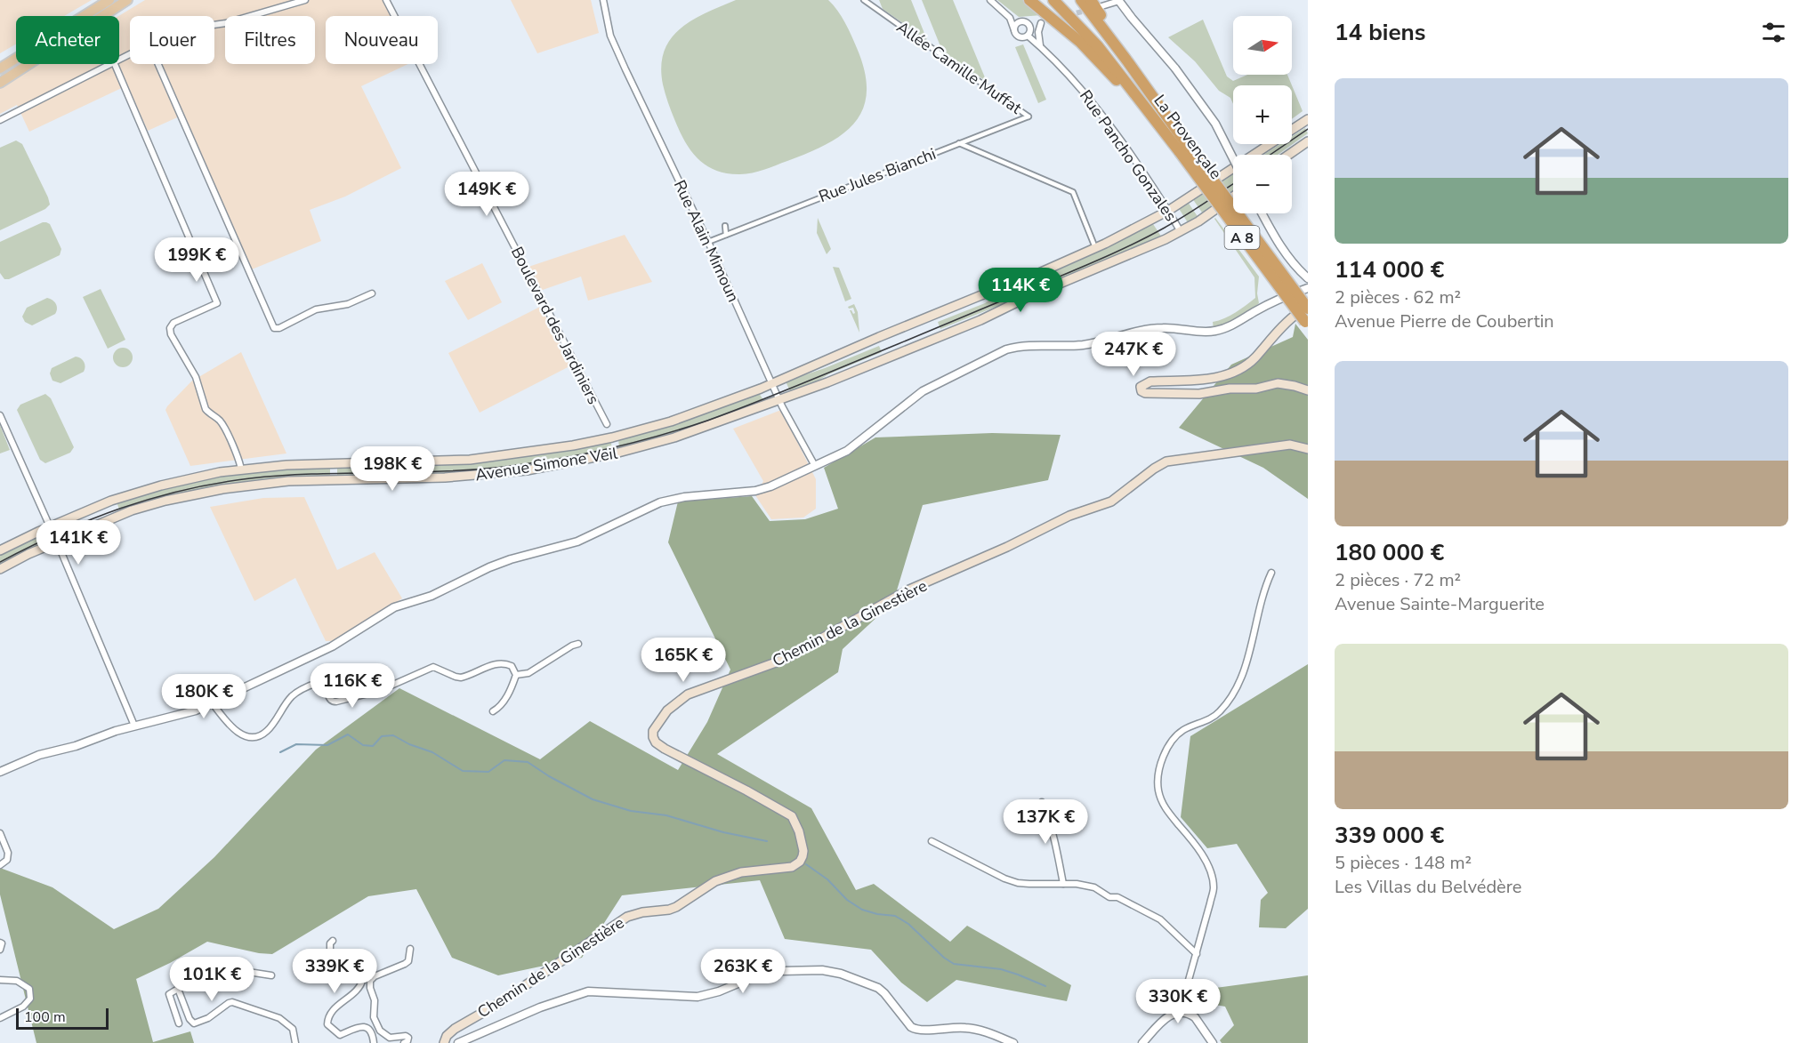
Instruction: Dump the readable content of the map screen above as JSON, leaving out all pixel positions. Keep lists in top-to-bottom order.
{
  "streets": {
    "highway": ["La Provençale", "A 8"],
    "main road": ["Avenue Simone Veil", "Chemin de la Ginestière"],
    "street": [
      "Allée Camille Muffat",
      "Rue Pancho Gonzales",
      "Rue Jules Bianchi",
      "Rue Alain Mimoun",
      "Boulevard des Jardiniers"
    ]
  },
  "crossings": [
    ["Allée Camille Muffat", "Rue Jules Bianchi"],
    ["Rue Pancho Gonzales", "Avenue Simone Veil"],
    ["Rue Jules Bianchi", "Rue Alain Mimoun"],
    ["Rue Alain Mimoun", "Avenue Simone Veil"]
  ],
  "scale_bar": "100 m",
  "north": "right",
  "page": {
    "heading": "14 biens",
    "map_buttons": ["+", "−"],
    "chip": [
      "Acheter",
      "Louer",
      "Filtres",
      "Nouveau"
    ],
    "list": [
      {
        "name": "114 000 €",
        "note": "2 pièces · 62 m² · Avenue Pierre de Coubertin"
      },
      {
        "name": "180 000 €",
        "note": "2 pièces · 72 m² · Avenue Sainte-Marguerite"
      },
      {
        "name": "339 000 €",
        "note": "5 pièces · 148 m² · Les Villas du Belvédère"
      }
    ],
    "price": [
      "149K €",
      "199K €",
      "114K €",
      "247K €",
      "198K €",
      "141K €",
      "165K €",
      "116K €",
      "180K €",
      "137K €",
      "339K €",
      "263K €",
      "101K €",
      "330K €"
    ],
    "scale": "100 m"
  }
}
